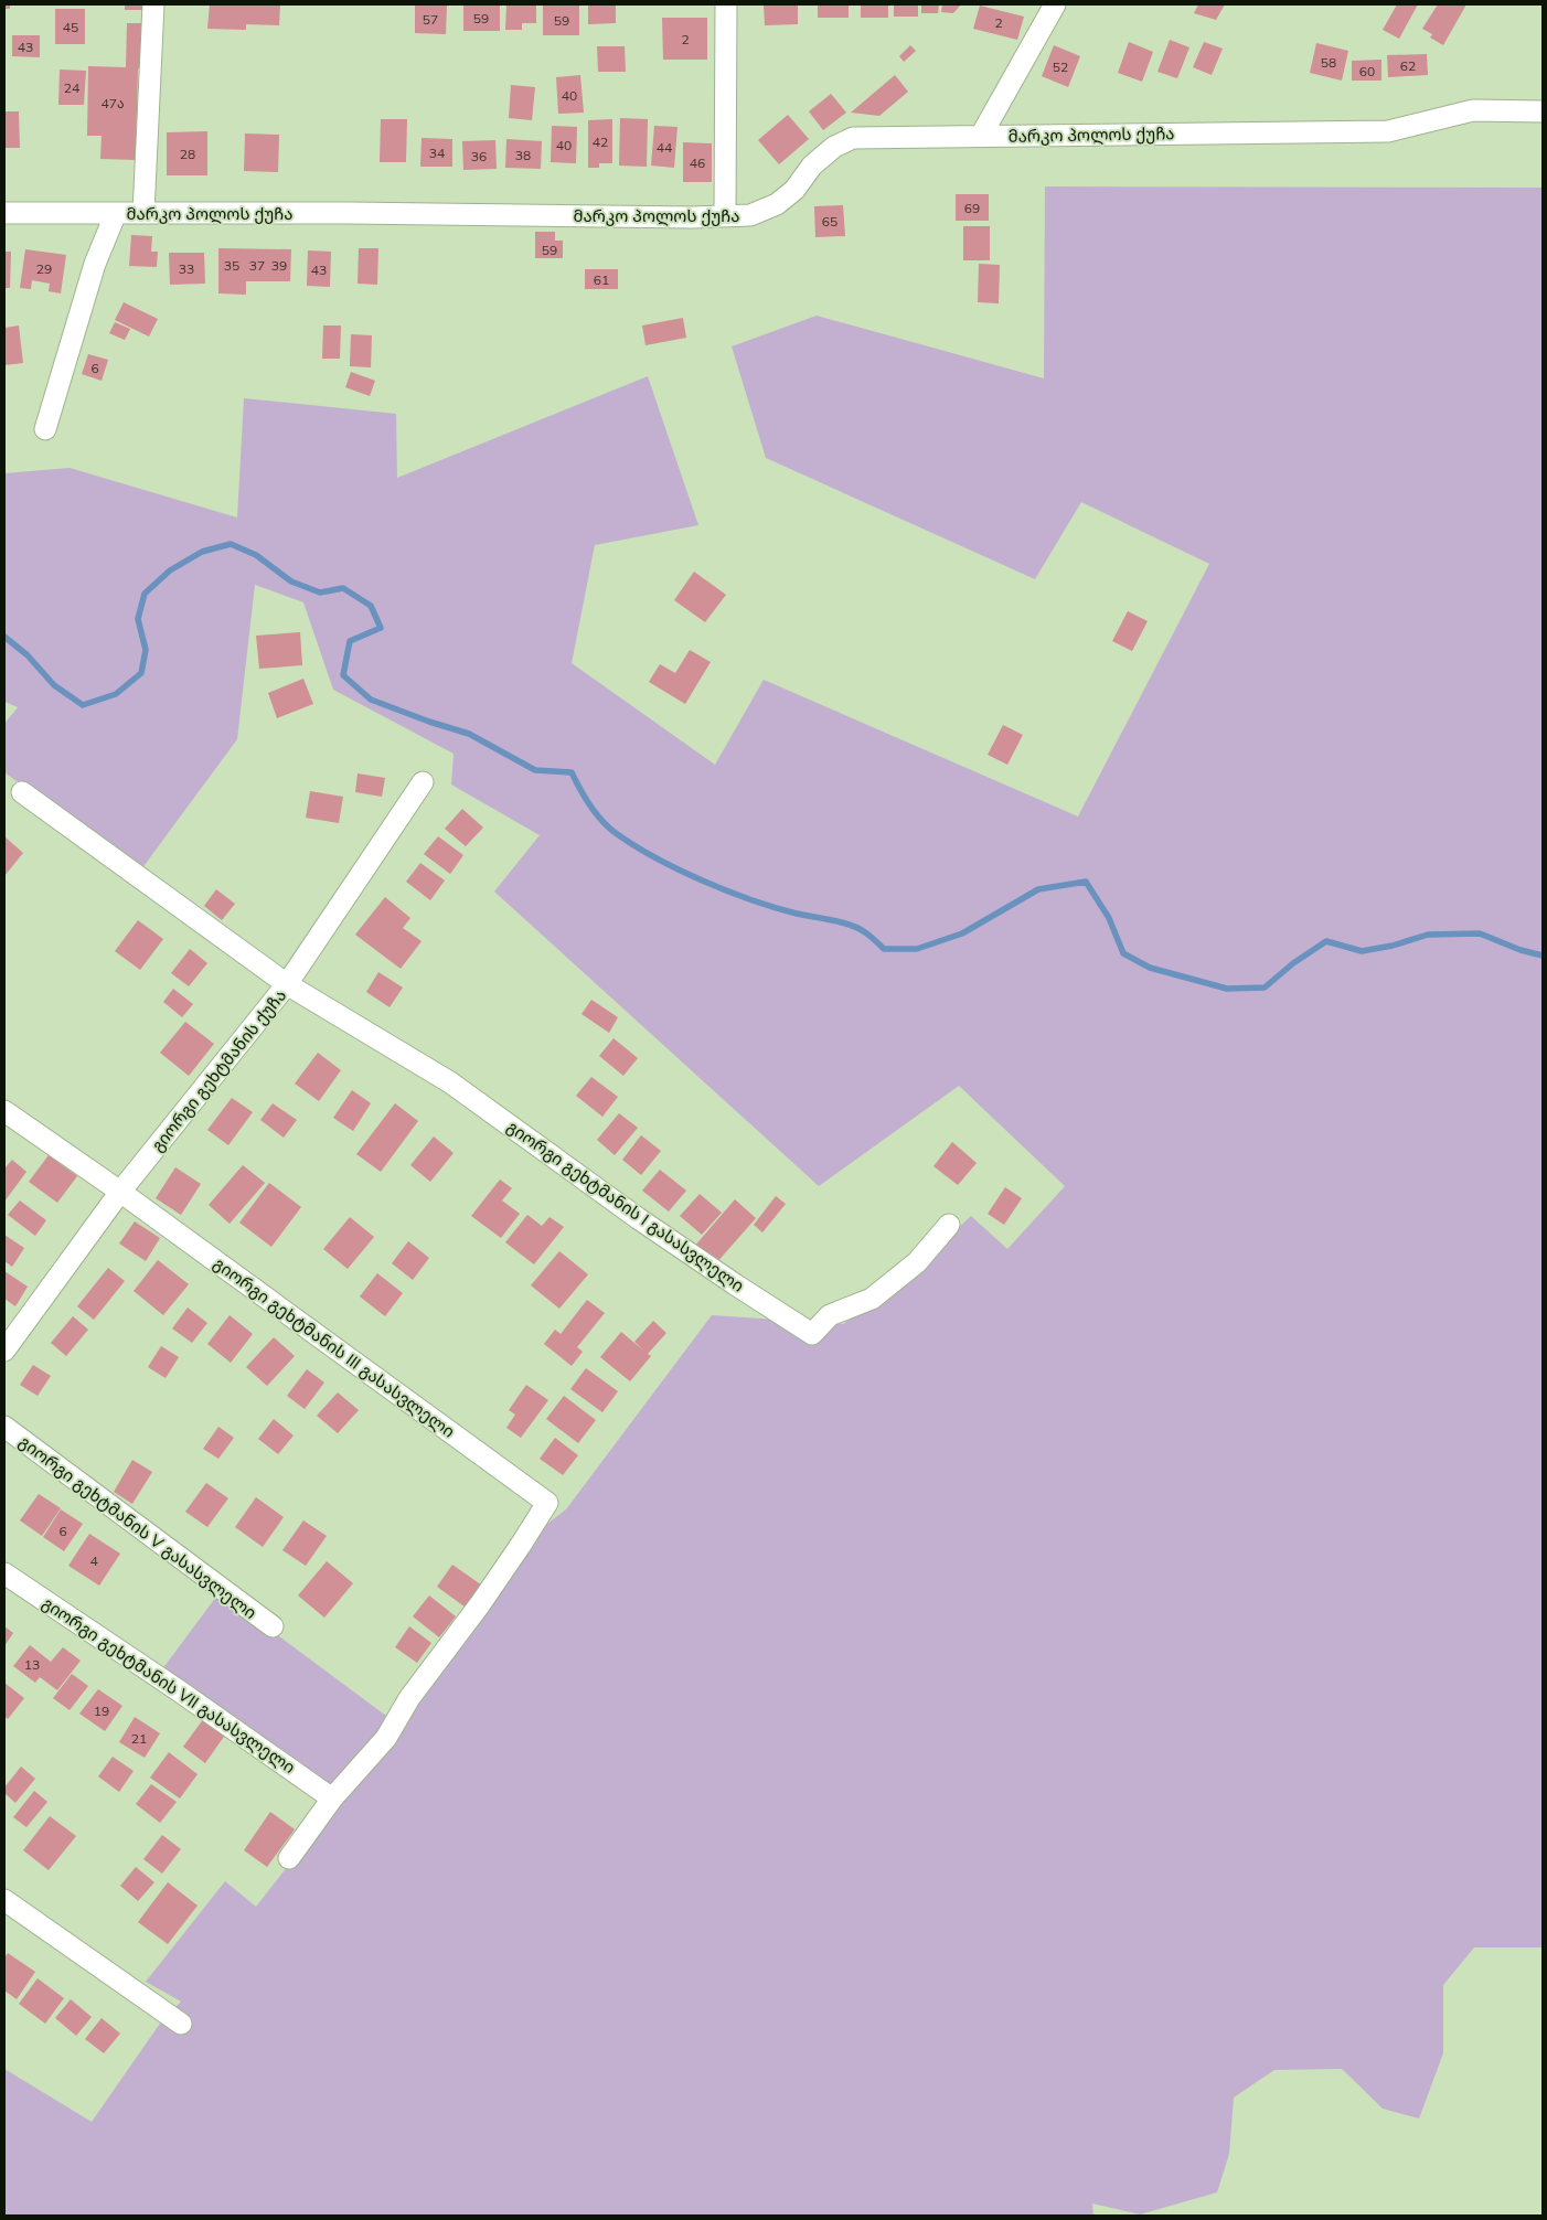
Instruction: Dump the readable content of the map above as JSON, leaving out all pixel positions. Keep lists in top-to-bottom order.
{
  "streets": {
    "street": [
      "მარკო პოლოს ქუჩა",
      "გიორგი გეხტმანის ქუჩა",
      "გიორგი გეხტმანის I გასასვლელი",
      "გიორგი გეხტმანის III გასასვლელი",
      "გიორგი გეხტმანის V გასასვლელი",
      "გიორგი გეხტმანის VII გასასვლელი"
    ]
  },
  "crossings": [
    ["გიორგი გეხტმანის ქუჩა", "გიორგი გეხტმანის I გასასვლელი"],
    ["გიორგი გეხტმანის ქუჩა", "გიორგი გეხტმანის III გასასვლელი"],
    ["გიორგი გეხტმანის III გასასვლელი", "გიორგი გეხტმანის VII გასასვლელი"]
  ],
  "house_numbers": [
    "59",
    "57",
    "59",
    "2",
    "45",
    "2",
    "43",
    "58",
    "62",
    "52",
    "60",
    "24",
    "40",
    "47ა",
    "42",
    "40",
    "44",
    "34",
    "28",
    "38",
    "36",
    "46",
    "69",
    "65",
    "59",
    "35",
    "37",
    "39",
    "29",
    "33",
    "43",
    "61",
    "6",
    "6",
    "4",
    "13",
    "19",
    "21"
  ]
}
